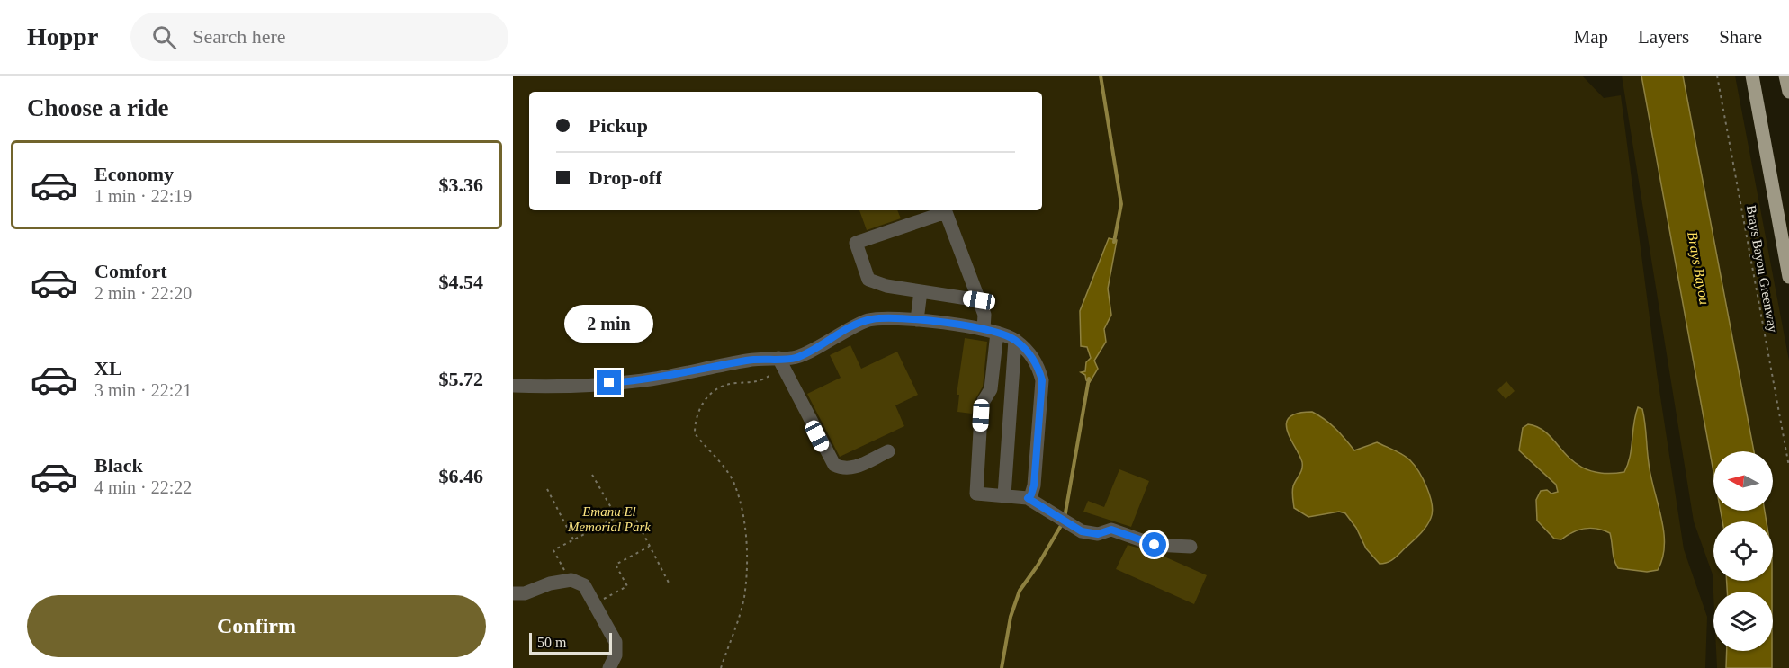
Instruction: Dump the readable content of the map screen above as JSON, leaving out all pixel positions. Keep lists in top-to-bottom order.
{
  "streets": {
    "path": ["Brays Bayou Greenway"]
  },
  "water": ["Brays Bayou"],
  "parks": ["Emanu El Memorial Park"],
  "scale_bar": "50 m",
  "north": "left",
  "page": {
    "header": "Hoppr",
    "search": "Search here",
    "nav": ["Map", "Layers", "Share"],
    "heading": "Choose a ride",
    "banner": ["Pickup", "Drop-off"],
    "list": [
      {
        "name": "Economy",
        "note": "1 min · 22:19",
        "value": "$3.36"
      },
      {
        "name": "Comfort",
        "note": "2 min · 22:20",
        "value": "$4.54"
      },
      {
        "name": "XL",
        "note": "3 min · 22:21",
        "value": "$5.72"
      },
      {
        "name": "Black",
        "note": "4 min · 22:22",
        "value": "$6.46"
      }
    ],
    "bubble": "2 min",
    "buttons": "Confirm",
    "scale": "50 m"
  }
}
